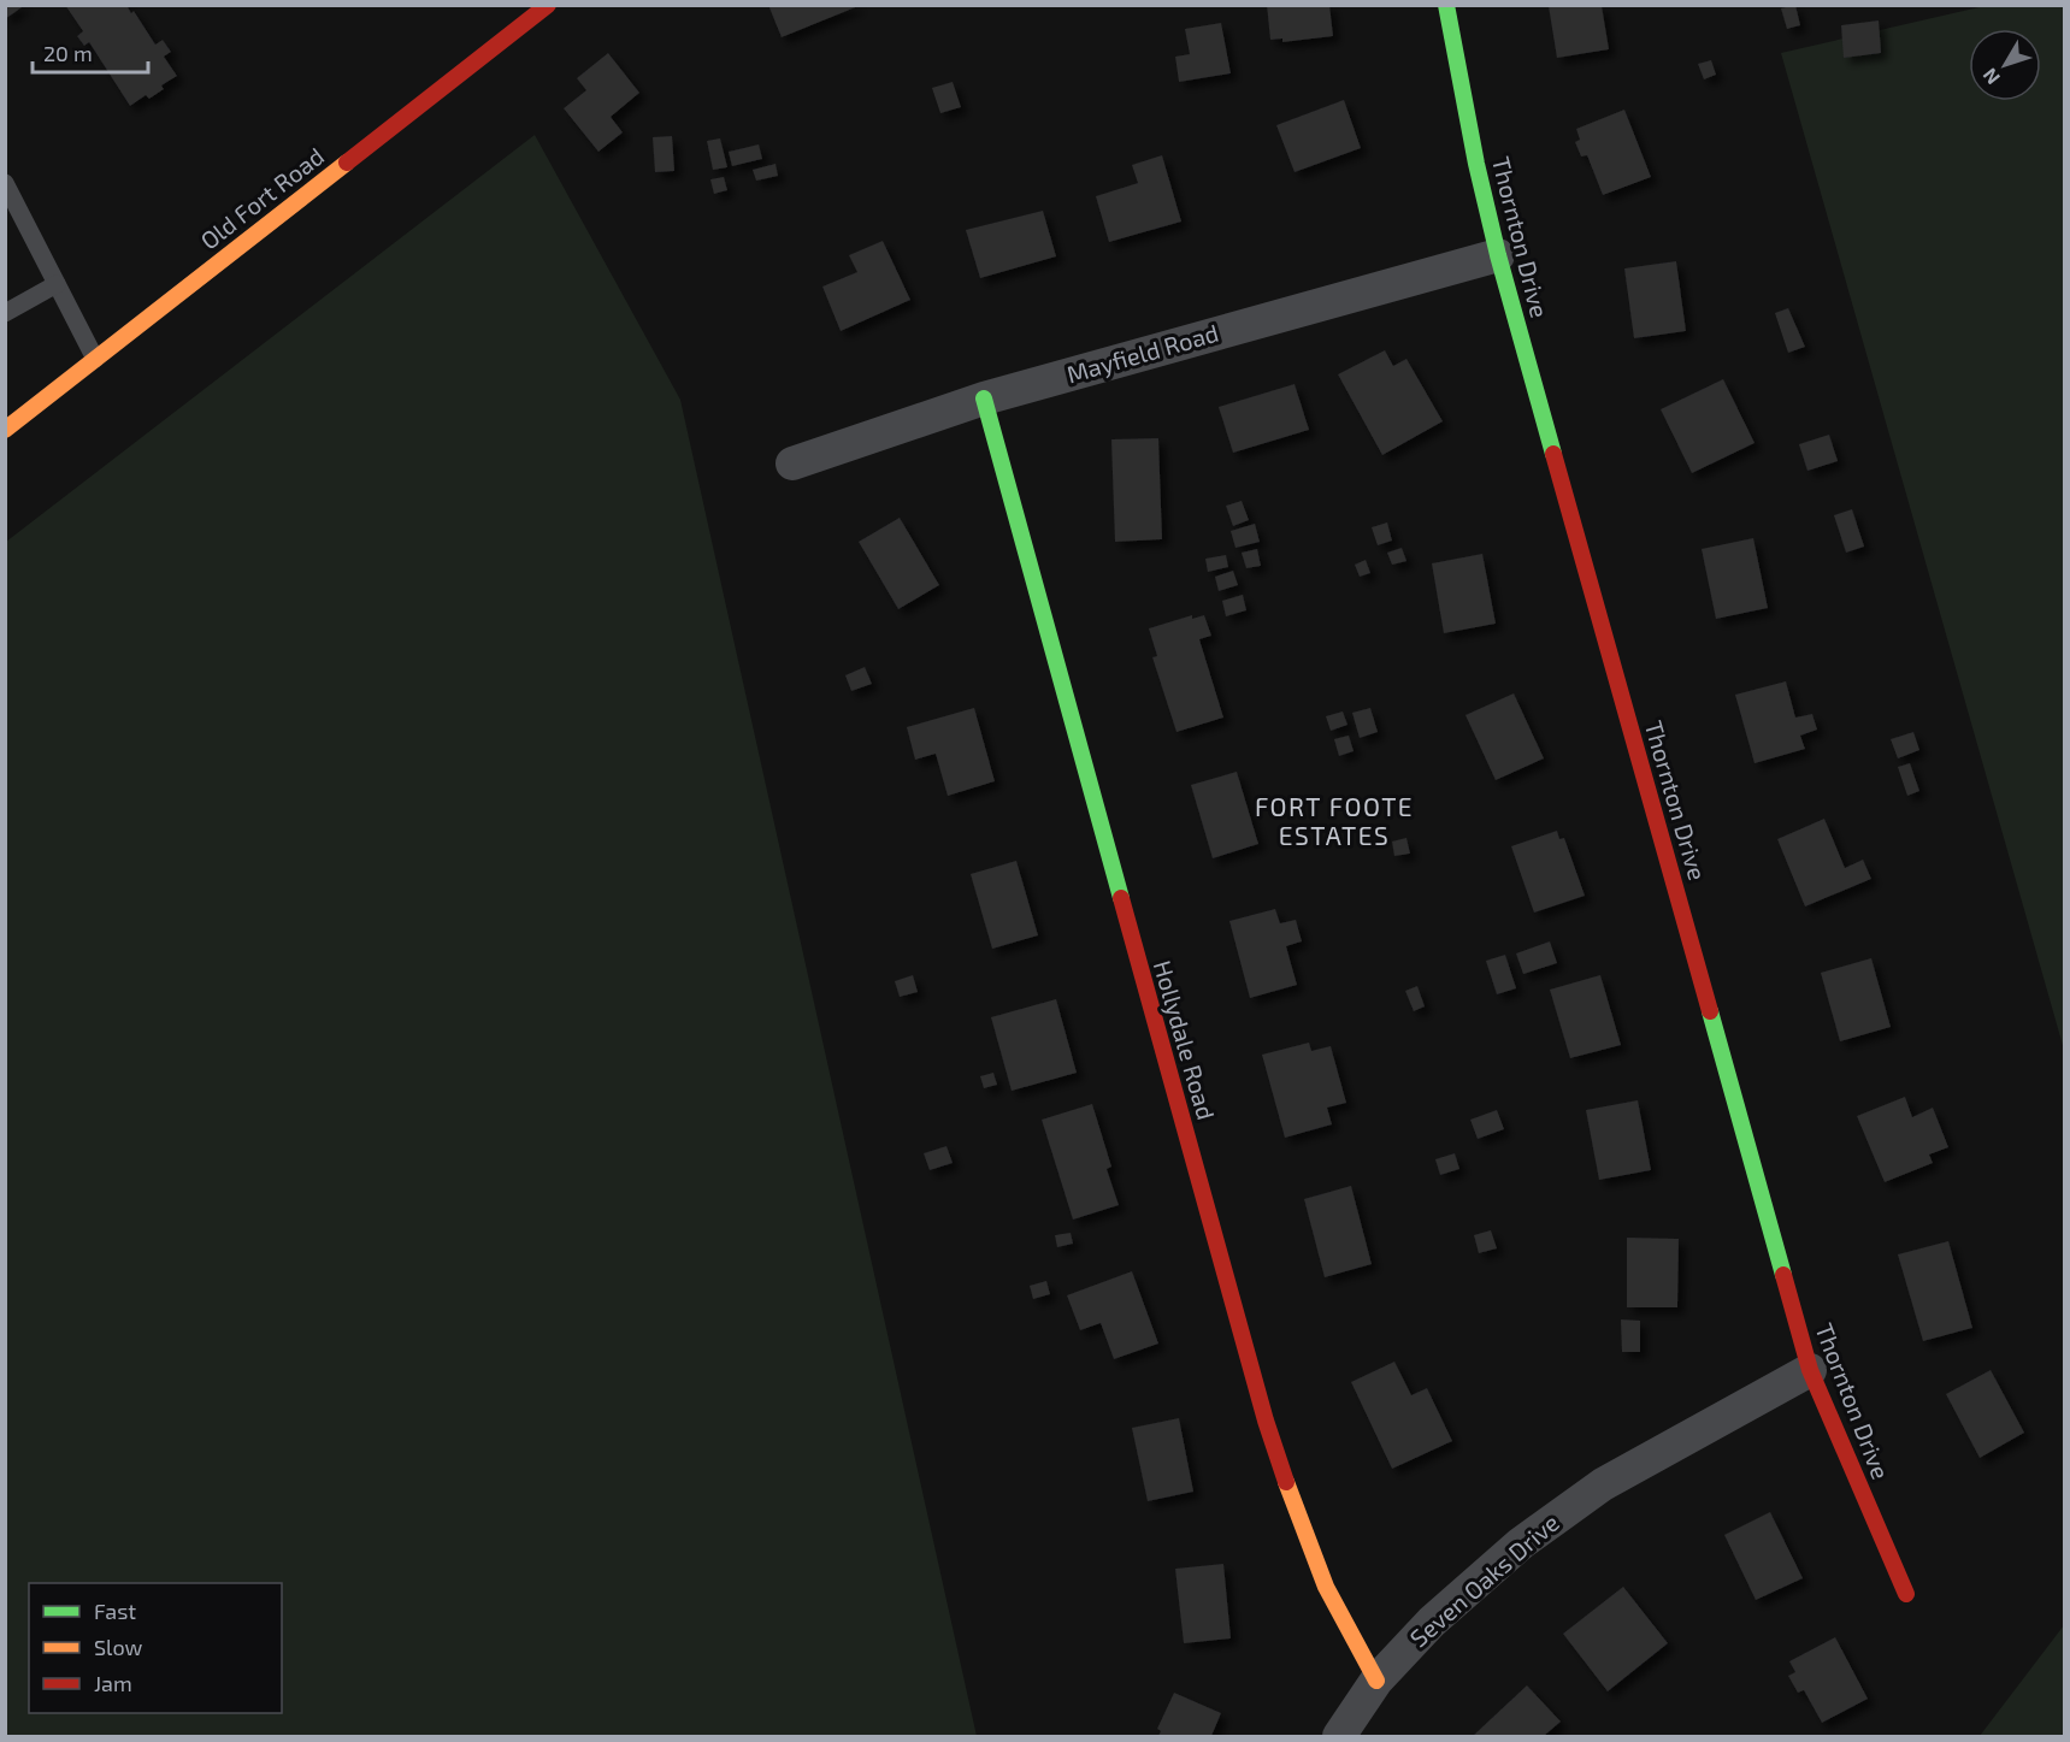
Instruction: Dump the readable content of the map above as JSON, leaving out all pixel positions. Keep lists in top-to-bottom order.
{
  "streets": {
    "street": [
      "Old Fort Road",
      "Thornton Drive",
      "Mayfield Road",
      "Hollydale Road",
      "Seven Oaks Drive"
    ]
  },
  "crossings": [
    ["Thornton Drive", "Mayfield Road"],
    ["Thornton Drive", "Seven Oaks Drive"],
    ["Mayfield Road", "Hollydale Road"],
    ["Hollydale Road", "Seven Oaks Drive"]
  ],
  "districts": ["FORT FOOTE ESTATES"],
  "legend": ["Fast", "Slow", "Jam"],
  "scale_bar": "20 m",
  "north": "bottom left"
}
